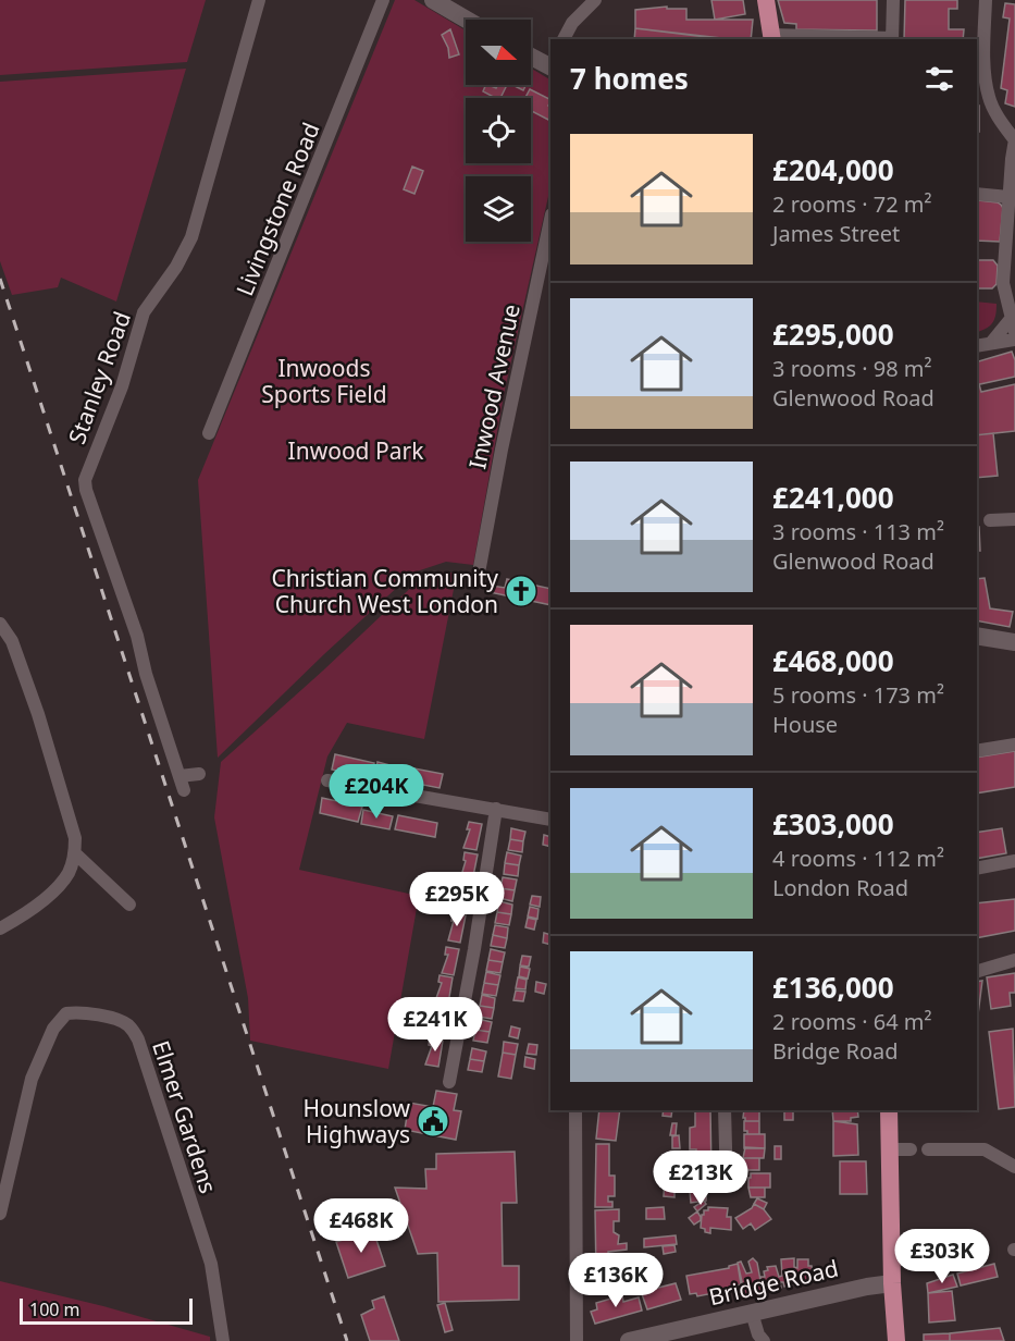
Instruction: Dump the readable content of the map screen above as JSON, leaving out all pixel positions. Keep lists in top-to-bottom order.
{
  "streets": {
    "street": [
      "Livingstone Road",
      "Stanley Road",
      "Inwood Avenue",
      "Elmer Gardens",
      "Bridge Road"
    ]
  },
  "parks": ["Inwoods Sports Field", "Inwood Park"],
  "places": {
    "church": ["Christian Community Church West London"],
    "public building": ["Hounslow Highways"]
  },
  "scale_bar": "100 m",
  "north": "right",
  "page": {
    "heading": "7 homes",
    "list": [
      {
        "name": "£204,000",
        "note": "2 rooms · 72 m² · James Street"
      },
      {
        "name": "£295,000",
        "note": "3 rooms · 98 m² · Glenwood Road"
      },
      {
        "name": "£241,000",
        "note": "3 rooms · 113 m² · Glenwood Road"
      },
      {
        "name": "£468,000",
        "note": "5 rooms · 173 m² · House"
      },
      {
        "name": "£303,000",
        "note": "4 rooms · 112 m² · London Road"
      },
      {
        "name": "£136,000",
        "note": "2 rooms · 64 m² · Bridge Road"
      }
    ],
    "price": [
      "£204K",
      "£295K",
      "£241K",
      "£213K",
      "£468K",
      "£303K",
      "£136K"
    ],
    "scale": "100 m"
  }
}
